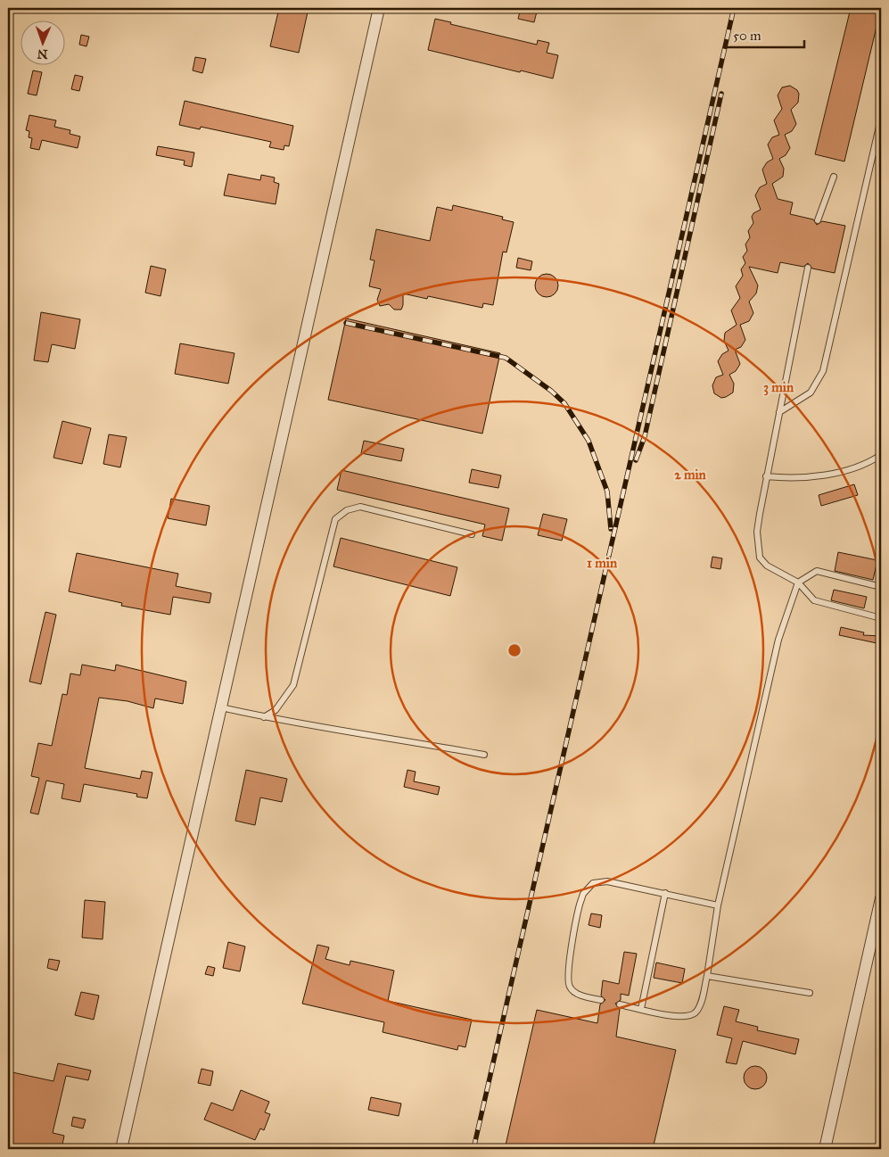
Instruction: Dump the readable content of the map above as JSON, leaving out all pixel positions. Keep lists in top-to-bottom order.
{
  "scale_bar": "50 m",
  "north": "bottom",
  "rings": ["3 min", "2 min", "1 min"]
}
